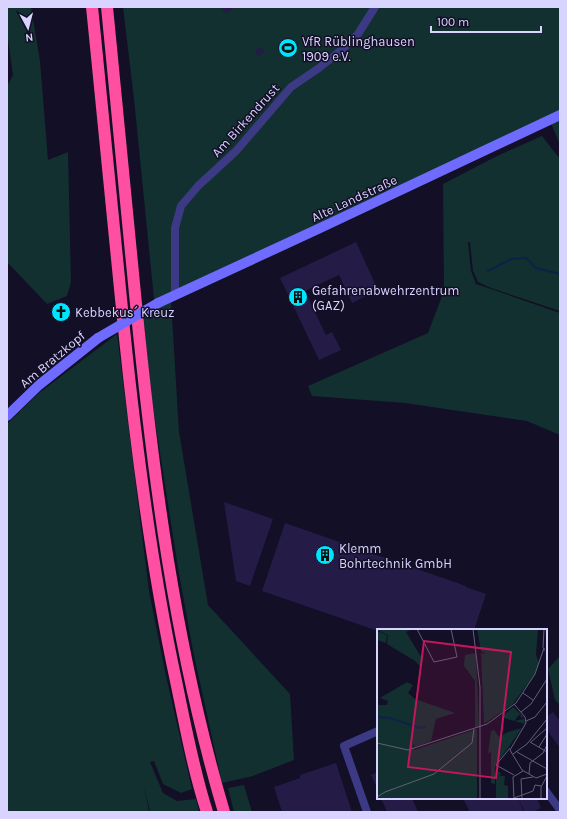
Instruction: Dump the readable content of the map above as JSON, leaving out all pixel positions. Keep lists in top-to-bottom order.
{
  "streets": {
    "street": ["Am Birkendrust", "Alte Landstraße", "Am Bratzkopf"]
  },
  "crossings": [
    ["Am Birkendrust", "Alte Landstraße"],
    ["Alte Landstraße", "Am Bratzkopf"]
  ],
  "places": {
    "sports": ["VfR Rüblinghausen 1909 e.V."],
    "building": ["Gefahrenabwehrzentrum (GAZ)", "Klemm Bohrtechnik GmbH"],
    "church": ["Kebbekus´ Kreuz"]
  },
  "scale_bar": "100 m",
  "north": "bottom"
}
